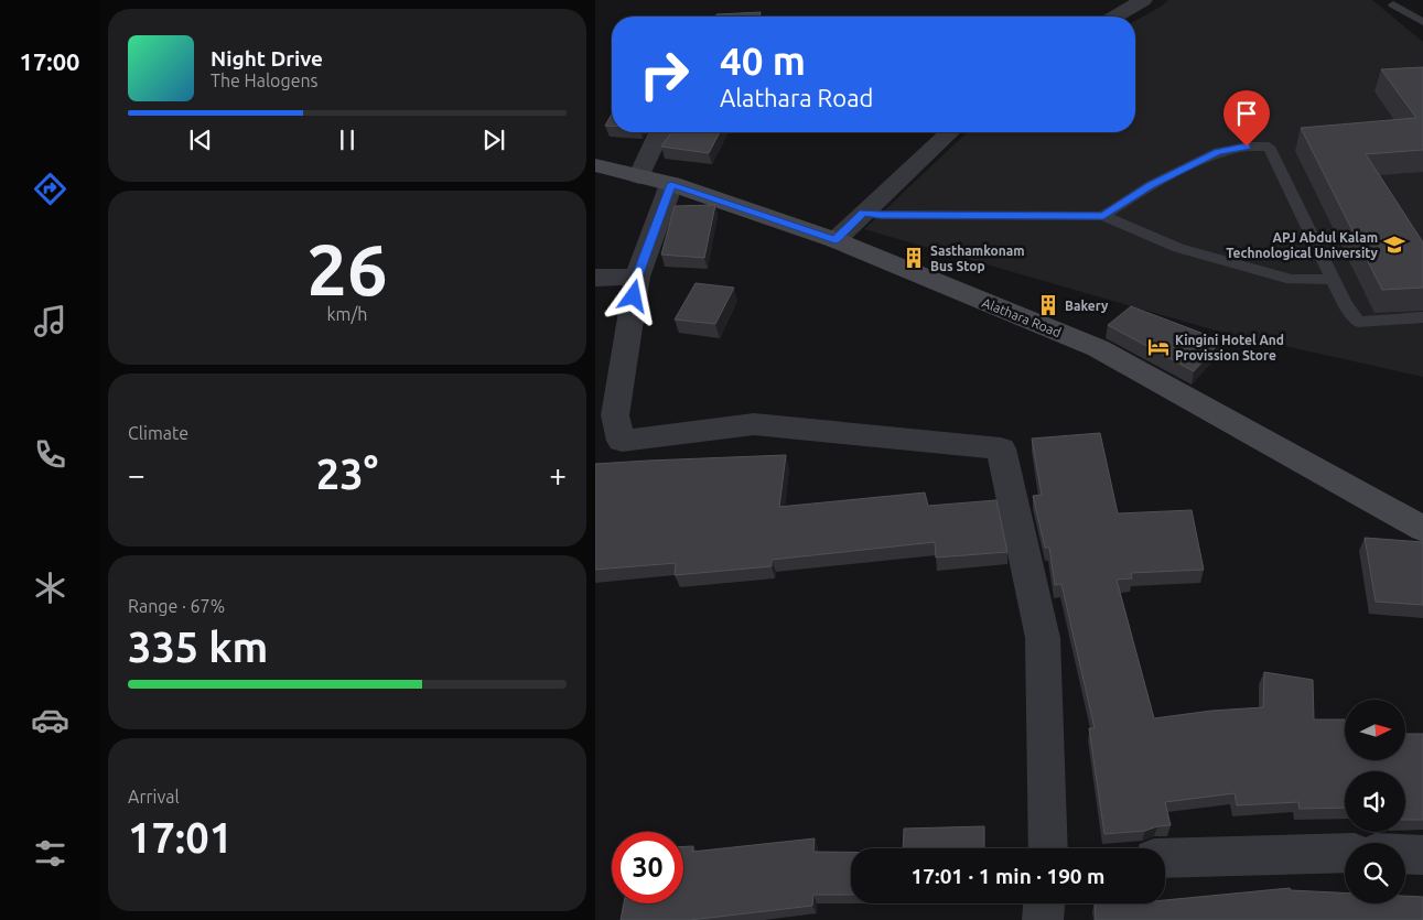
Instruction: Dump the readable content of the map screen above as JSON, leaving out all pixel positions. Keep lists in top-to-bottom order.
{
  "streets": {
    "street": ["Alathara Road"]
  },
  "places": {
    "school or university": ["APJ Abdul Kalam Technological University"],
    "building": ["Sasthamkonam Bus Stop", "Bakery"],
    "hotel": ["Kingini Hotel And Provission Store"]
  },
  "north": "right",
  "page": {
    "tabs": "17:00",
    "turn": ["40 m", "Alathara Road"],
    "song": ["Night Drive", "The Halogens"],
    "tile": [
      ["26", "km/h"],
      "Climate",
      ["Range · 67%", "335 km"],
      ["Arrival", "17:01"]
    ],
    "heat": ["−", "23°", "+"],
    "limit": "30",
    "trip": "17:01 · 1 min · 190 m"
  }
}
